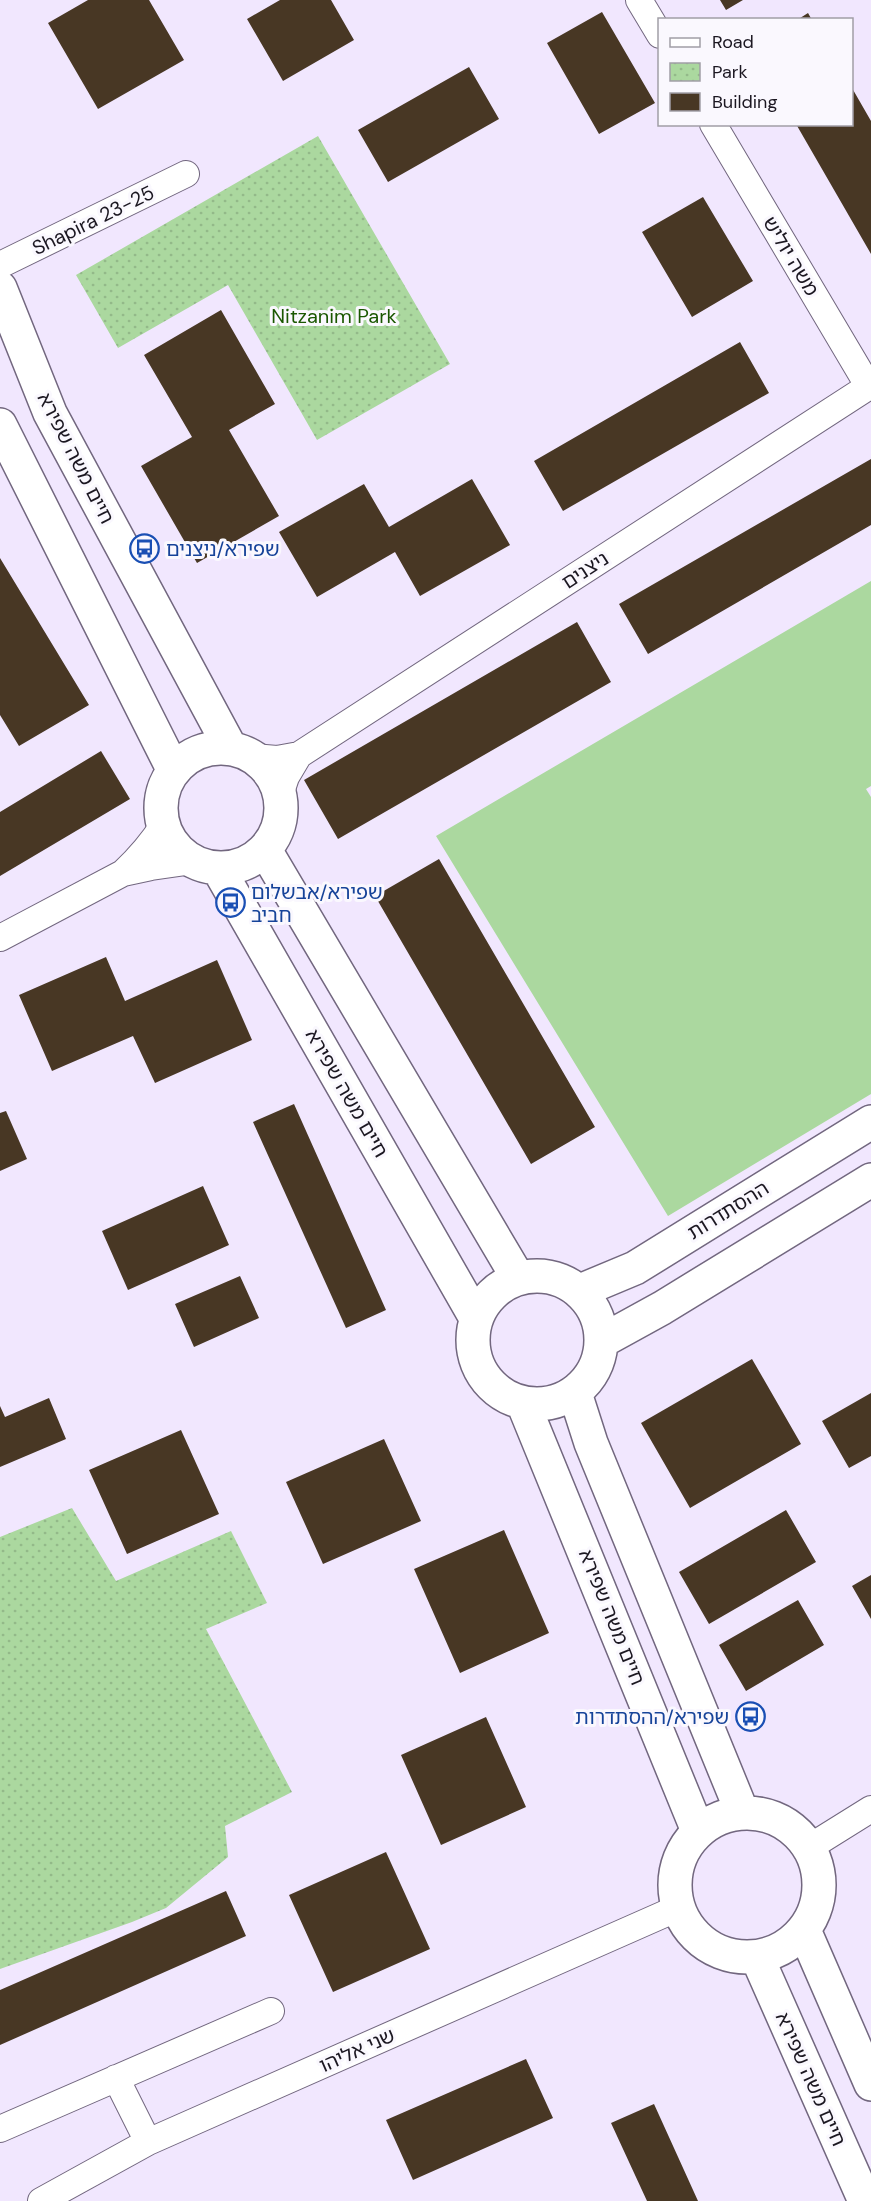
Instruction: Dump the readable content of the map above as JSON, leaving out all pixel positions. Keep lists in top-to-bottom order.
{
  "streets": {
    "street": [
      "Shapira 23-25",
      "משה יוליש",
      "חיים משה שפירא",
      "ניצנים",
      "ההסתדרות",
      "שני אליהו"
    ]
  },
  "crossings": [
    ["משה יוליש", "ניצנים"],
    ["חיים משה שפירא", "ניצנים"],
    ["חיים משה שפירא", "ההסתדרות"],
    ["חיים משה שפירא", "שני אליהו"]
  ],
  "parks": ["Nitzanim Park"],
  "places": {
    "bus stop": ["שפירא/ניצנים", "שפירא/אבשלום חביב", "שפירא/ההסתדרות"]
  },
  "legend": ["Road", "Park", "Building"]
}
